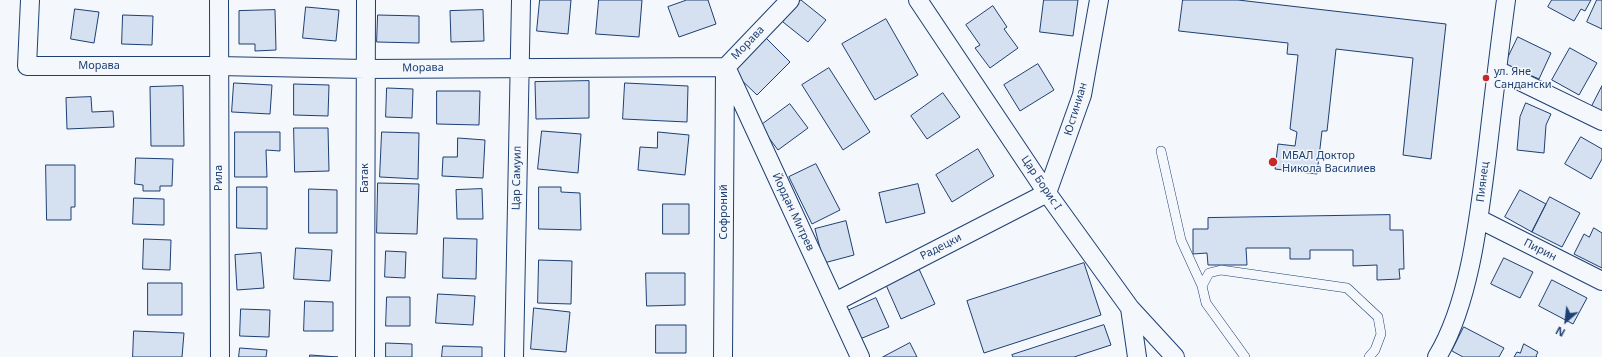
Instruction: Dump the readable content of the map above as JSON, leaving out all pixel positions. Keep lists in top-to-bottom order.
{
  "streets": {
    "street": [
      "Морава",
      "Юстиниан",
      "Рила",
      "Батак",
      "Цар Самуил",
      "Пиянец",
      "Цар Борис I",
      "Софроний",
      "Йордан Митрев",
      "Радецки",
      "Пирин"
    ]
  },
  "crossings": [
    ["Морава", "Рила"],
    ["Морава", "Батак"],
    ["Морава", "Цар Самуил"],
    ["Морава", "Софроний"],
    ["Морава", "Йордан Митрев"],
    ["Юстиниан", "Цар Борис I"],
    ["Юстиниан", "Радецки"],
    ["Пиянец", "Пирин"],
    ["Цар Борис I", "Радецки"],
    ["Софроний", "Йордан Митрев"],
    ["Йордан Митрев", "Радецки"]
  ],
  "places": ["ул. Яне Сандански", "МБАЛ Доктор Никола Василиев"],
  "north": "bottom left"
}
